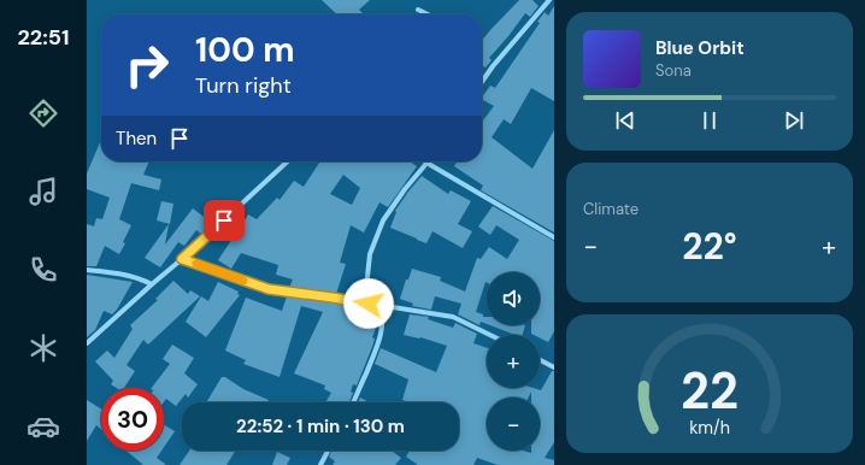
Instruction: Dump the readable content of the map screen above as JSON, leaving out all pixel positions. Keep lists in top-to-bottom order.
{
  "page": {
    "tabs": "22:51",
    "turn": ["100 m", "Turn right"],
    "song": ["Blue Orbit", "Sona"],
    "then": "Then",
    "tile": "Climate",
    "heat": ["−", "22°", "+"],
    "map_buttons": ["+", "−"],
    "limit": "30",
    "trip": "22:52 · 1 min · 130 m",
    "gauge": ["22", "km/h"]
  }
}
